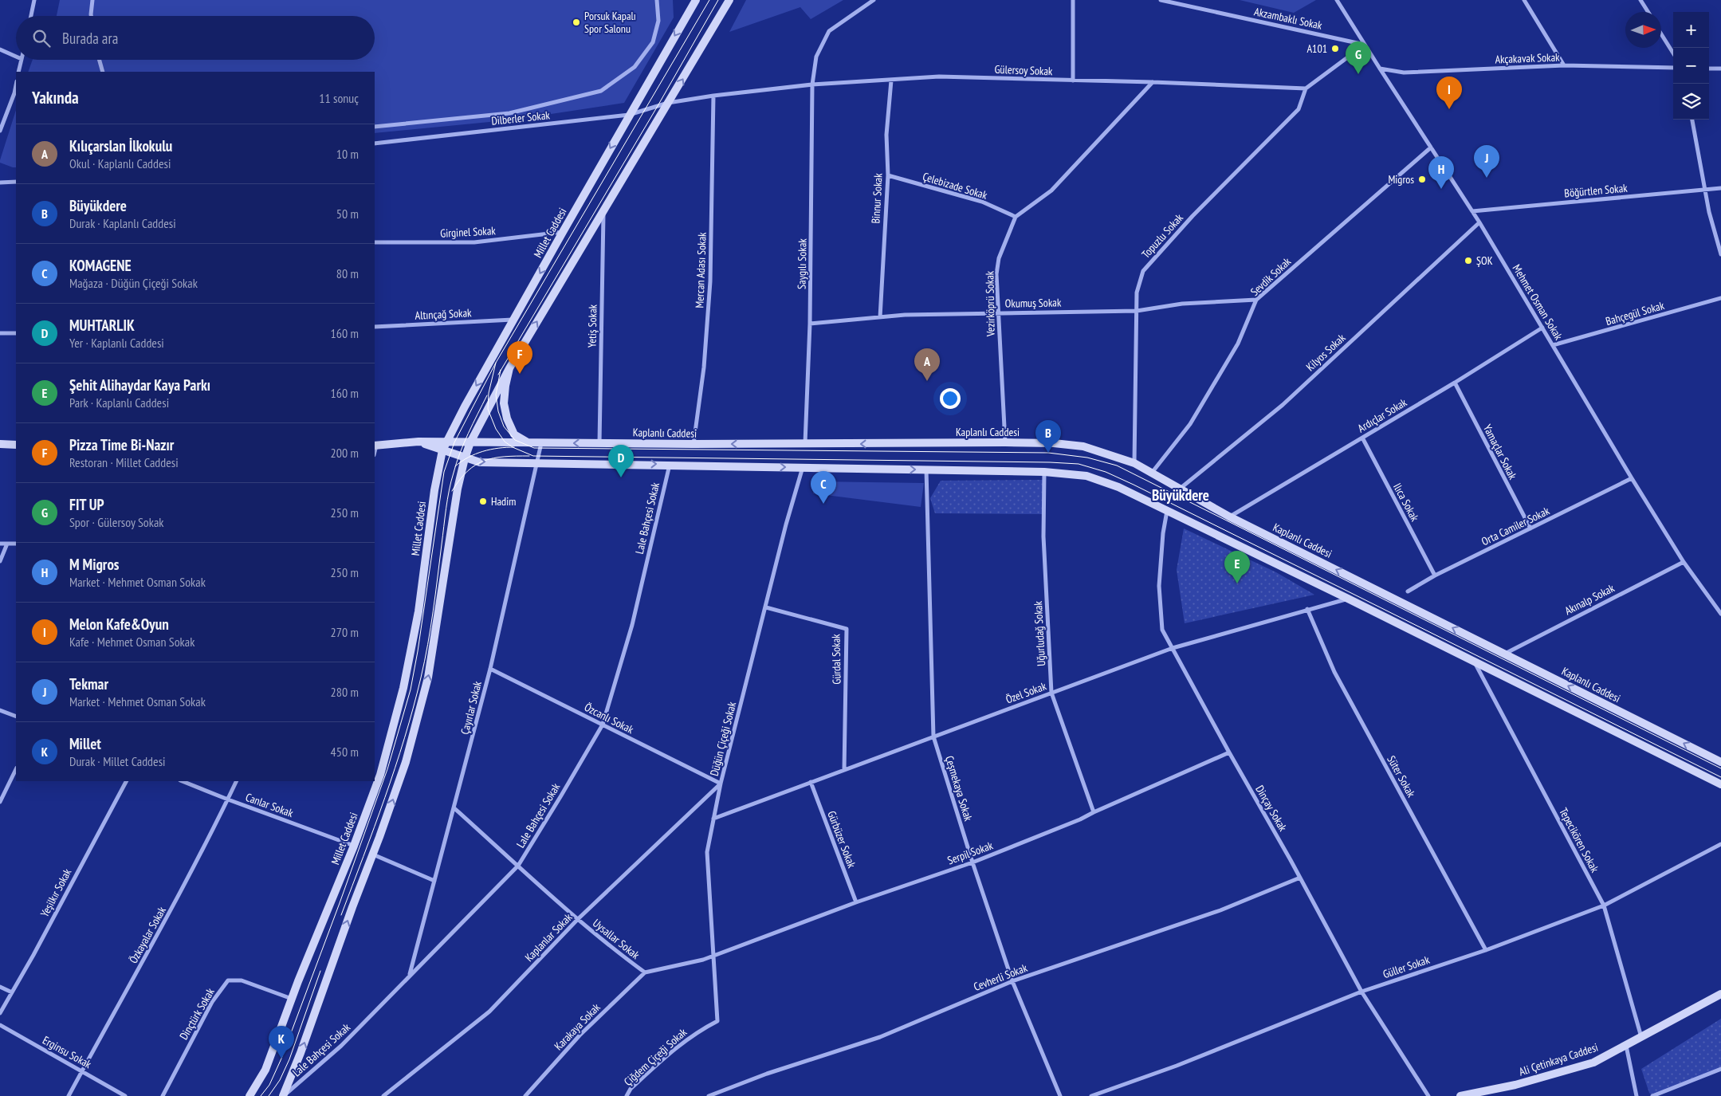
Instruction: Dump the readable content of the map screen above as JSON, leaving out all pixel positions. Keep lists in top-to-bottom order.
{
  "streets": {
    "main road": ["Millet Caddesi", "Kaplanlı Caddesi", "Ali Çetinkaya Caddesi"],
    "street": [
      "Akzambaklı Sokak",
      "Akçakavak Sokak",
      "Gülersoy Sokak",
      "Dilberler Sokak",
      "Çelebizade Sokak",
      "Böğürtlen Sokak",
      "Binnur Sokak",
      "Girginel Sokak",
      "Topuzlu Sokak",
      "Saygılı Sokak",
      "Mercan Adası Sokak",
      "Sevdik Sokak",
      "Mehmet Osman Sokak",
      "Okumuş Sokak",
      "Vezirköprü Sokak",
      "Bahçegül Sokak",
      "Altınçağ Sokak",
      "Yetiş Sokak",
      "Kilyos Sokak",
      "Ardıçlar Sokak",
      "Yamaçlar Sokak",
      "Ilıca Sokak",
      "Lale Bahçesi Sokak",
      "Orta Camiler Sokak",
      "Akınalp Sokak",
      "Uğurludağ Sokak",
      "Gürdal Sokak",
      "Özel Sokak",
      "Çayırlar Sokak",
      "Özcanlı Sokak",
      "Düğün Çiçeği Sokak",
      "Süter Sokak",
      "Çeşmekaya Sokak",
      "Canlar Sokak",
      "Dinçay Sokak",
      "Gürbüzer Sokak",
      "Tepecikören Sokak",
      "Serpil Sokak",
      "Yeşilkır Sokak",
      "Özkayalar Sokak",
      "Kaplanlar Sokak",
      "Uysallar Sokak",
      "Güller Sokak",
      "Cevherli Sokak",
      "Dinçtürk Sokak",
      "Karakaya Sokak",
      "Erginsu Sokak",
      "Çiğdem Çiçeği Sokak"
    ]
  },
  "crossings": [
    ["Akzambaklı Sokak", "Mehmet Osman Sokak"],
    ["Akçakavak Sokak", "Mehmet Osman Sokak"],
    ["Gülersoy Sokak", "Dilberler Sokak"],
    ["Gülersoy Sokak", "Binnur Sokak"],
    ["Gülersoy Sokak", "Topuzlu Sokak"],
    ["Gülersoy Sokak", "Saygılı Sokak"],
    ["Gülersoy Sokak", "Mercan Adası Sokak"],
    ["Dilberler Sokak", "Millet Caddesi"],
    ["Çelebizade Sokak", "Binnur Sokak"],
    ["Çelebizade Sokak", "Vezirköprü Sokak"],
    ["Böğürtlen Sokak", "Mehmet Osman Sokak"],
    ["Binnur Sokak", "Okumuş Sokak"],
    ["Girginel Sokak", "Millet Caddesi"],
    ["Millet Caddesi", "Altınçağ Sokak"],
    ["Millet Caddesi", "Kaplanlı Caddesi"],
    ["Millet Caddesi", "Canlar Sokak"],
    ["Millet Caddesi", "Dinçtürk Sokak"],
    ["Topuzlu Sokak", "Okumuş Sokak"],
    ["Topuzlu Sokak", "Kaplanlı Caddesi"],
    ["Saygılı Sokak", "Okumuş Sokak"],
    ["Saygılı Sokak", "Kaplanlı Caddesi"],
    ["Mercan Adası Sokak", "Kaplanlı Caddesi"],
    ["Sevdik Sokak", "Mehmet Osman Sokak"],
    ["Sevdik Sokak", "Okumuş Sokak"],
    ["Sevdik Sokak", "Kaplanlı Caddesi"],
    ["Mehmet Osman Sokak", "Bahçegül Sokak"],
    ["Mehmet Osman Sokak", "Kilyos Sokak"],
    ["Mehmet Osman Sokak", "Ardıçlar Sokak"],
    ["Mehmet Osman Sokak", "Orta Camiler Sokak"],
    ["Mehmet Osman Sokak", "Akınalp Sokak"],
    ["Okumuş Sokak", "Vezirköprü Sokak"],
    ["Vezirköprü Sokak", "Kaplanlı Caddesi"],
    ["Yetiş Sokak", "Kaplanlı Caddesi"],
    ["Kilyos Sokak", "Kaplanlı Caddesi"],
    ["Ardıçlar Sokak", "Kaplanlı Caddesi"],
    ["Ardıçlar Sokak", "Yamaçlar Sokak"],
    ["Ardıçlar Sokak", "Ilıca Sokak"],
    ["Kaplanlı Caddesi", "Lale Bahçesi Sokak"],
    ["Kaplanlı Caddesi", "Akınalp Sokak"],
    ["Kaplanlı Caddesi", "Uğurludağ Sokak"],
    ["Kaplanlı Caddesi", "Özel Sokak"],
    ["Kaplanlı Caddesi", "Çayırlar Sokak"],
    ["Kaplanlı Caddesi", "Düğün Çiçeği Sokak"],
    ["Kaplanlı Caddesi", "Çeşmekaya Sokak"],
    ["Kaplanlı Caddesi", "Dinçay Sokak"],
    ["Kaplanlı Caddesi", "Tepecikören Sokak"],
    ["Yamaçlar Sokak", "Orta Camiler Sokak"],
    ["Ilıca Sokak", "Orta Camiler Sokak"],
    ["Lale Bahçesi Sokak", "Çayırlar Sokak"],
    ["Lale Bahçesi Sokak", "Özcanlı Sokak"],
    ["Lale Bahçesi Sokak", "Uysallar Sokak"],
    ["Uğurludağ Sokak", "Özel Sokak"],
    ["Uğurludağ Sokak", "Serpil Sokak"],
    ["Gürdal Sokak", "Özel Sokak"],
    ["Gürdal Sokak", "Düğün Çiçeği Sokak"],
    ["Özel Sokak", "Düğün Çiçeği Sokak"],
    ["Özel Sokak", "Süter Sokak"],
    ["Özel Sokak", "Çeşmekaya Sokak"],
    ["Özel Sokak", "Dinçay Sokak"],
    ["Özel Sokak", "Gürbüzer Sokak"],
    ["Çayırlar Sokak", "Özcanlı Sokak"],
    ["Çayırlar Sokak", "Uysallar Sokak"],
    ["Özcanlı Sokak", "Düğün Çiçeği Sokak"],
    ["Özcanlı Sokak", "Kaplanlar Sokak"],
    ["Düğün Çiçeği Sokak", "Serpil Sokak"],
    ["Düğün Çiçeği Sokak", "Kaplanlar Sokak"],
    ["Düğün Çiçeği Sokak", "Uysallar Sokak"],
    ["Düğün Çiçeği Sokak", "Çiğdem Çiçeği Sokak"],
    ["Süter Sokak", "Güller Sokak"],
    ["Çeşmekaya Sokak", "Serpil Sokak"],
    ["Çeşmekaya Sokak", "Cevherli Sokak"],
    ["Canlar Sokak", "Özkayalar Sokak"],
    ["Dinçay Sokak", "Serpil Sokak"],
    ["Dinçay Sokak", "Güller Sokak"],
    ["Dinçay Sokak", "Cevherli Sokak"],
    ["Gürbüzer Sokak", "Serpil Sokak"],
    ["Tepecikören Sokak", "Güller Sokak"],
    ["Tepecikören Sokak", "Ali Çetinkaya Caddesi"],
    ["Serpil Sokak", "Uysallar Sokak"],
    ["Özkayalar Sokak", "Erginsu Sokak"],
    ["Kaplanlar Sokak", "Uysallar Sokak"],
    ["Uysallar Sokak", "Karakaya Sokak"]
  ],
  "districts": ["Büyükdere"],
  "places": [
    "Porsuk Kapalı Spor Salonu",
    "A101",
    "Migros",
    "ŞOK",
    "Hadim"
  ],
  "north": "right",
  "page": {
    "map_buttons": ["+", "−"],
    "search": "Burada ara",
    "pins": [
      "G",
      "I",
      "J",
      "H",
      "F",
      "A",
      "B",
      "D",
      "C",
      "E",
      "K"
    ],
    "heading": ["Yakında", "11 sonuç"],
    "list": [
      {
        "mark": "A",
        "name": "Kılıçarslan İlkokulu",
        "note": "Okul · Kaplanlı Caddesi",
        "value": "10 m"
      },
      {
        "mark": "B",
        "name": "Büyükdere",
        "note": "Durak · Kaplanlı Caddesi",
        "value": "50 m"
      },
      {
        "mark": "C",
        "name": "KOMAGENE",
        "note": "Mağaza · Düğün Çiçeği Sokak",
        "value": "80 m"
      },
      {
        "mark": "D",
        "name": "MUHTARLIK",
        "note": "Yer · Kaplanlı Caddesi",
        "value": "160 m"
      },
      {
        "mark": "E",
        "name": "Şehit Alihaydar Kaya Parkı",
        "note": "Park · Kaplanlı Caddesi",
        "value": "160 m"
      },
      {
        "mark": "F",
        "name": "Pizza Time Bi-Nazır",
        "note": "Restoran · Millet Caddesi",
        "value": "200 m"
      },
      {
        "mark": "G",
        "name": "FIT UP",
        "note": "Spor · Gülersoy Sokak",
        "value": "250 m"
      },
      {
        "mark": "H",
        "name": "M Migros",
        "note": "Market · Mehmet Osman Sokak",
        "value": "250 m"
      },
      {
        "mark": "I",
        "name": "Melon Kafe&Oyun",
        "note": "Kafe · Mehmet Osman Sokak",
        "value": "270 m"
      },
      {
        "mark": "J",
        "name": "Tekmar",
        "note": "Market · Mehmet Osman Sokak",
        "value": "280 m"
      },
      {
        "mark": "K",
        "name": "Millet",
        "note": "Durak · Millet Caddesi",
        "value": "450 m"
      }
    ]
  }
}
